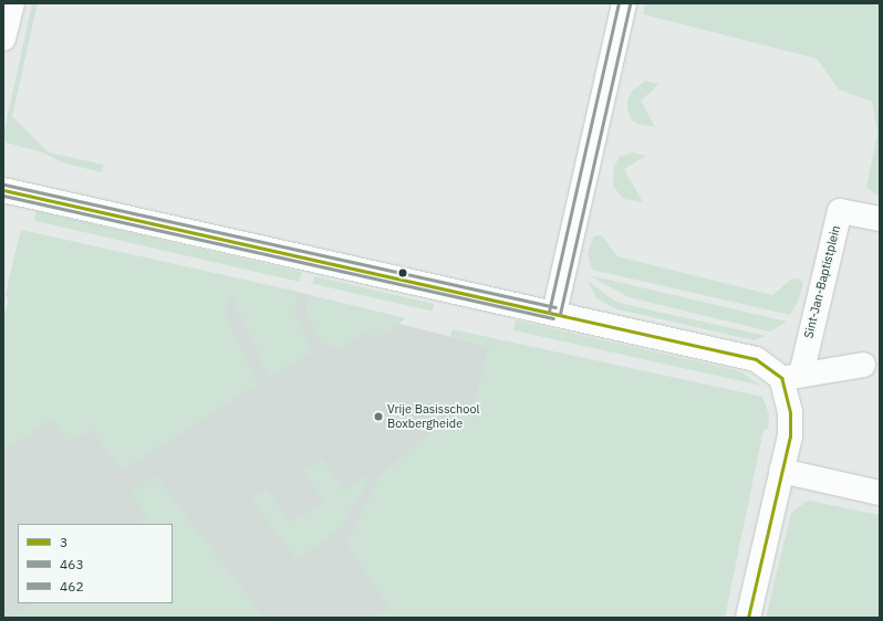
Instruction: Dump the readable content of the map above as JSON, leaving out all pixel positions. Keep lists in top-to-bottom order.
{
  "streets": {
    "street": ["Sint-Jan-Baptistplein"]
  },
  "places": ["Vrije Basisschool Boxbergheide"],
  "lines": ["transit line 462", "transit line 463", "transit line 3"],
  "legend": ["3", "463", "462"]
}
